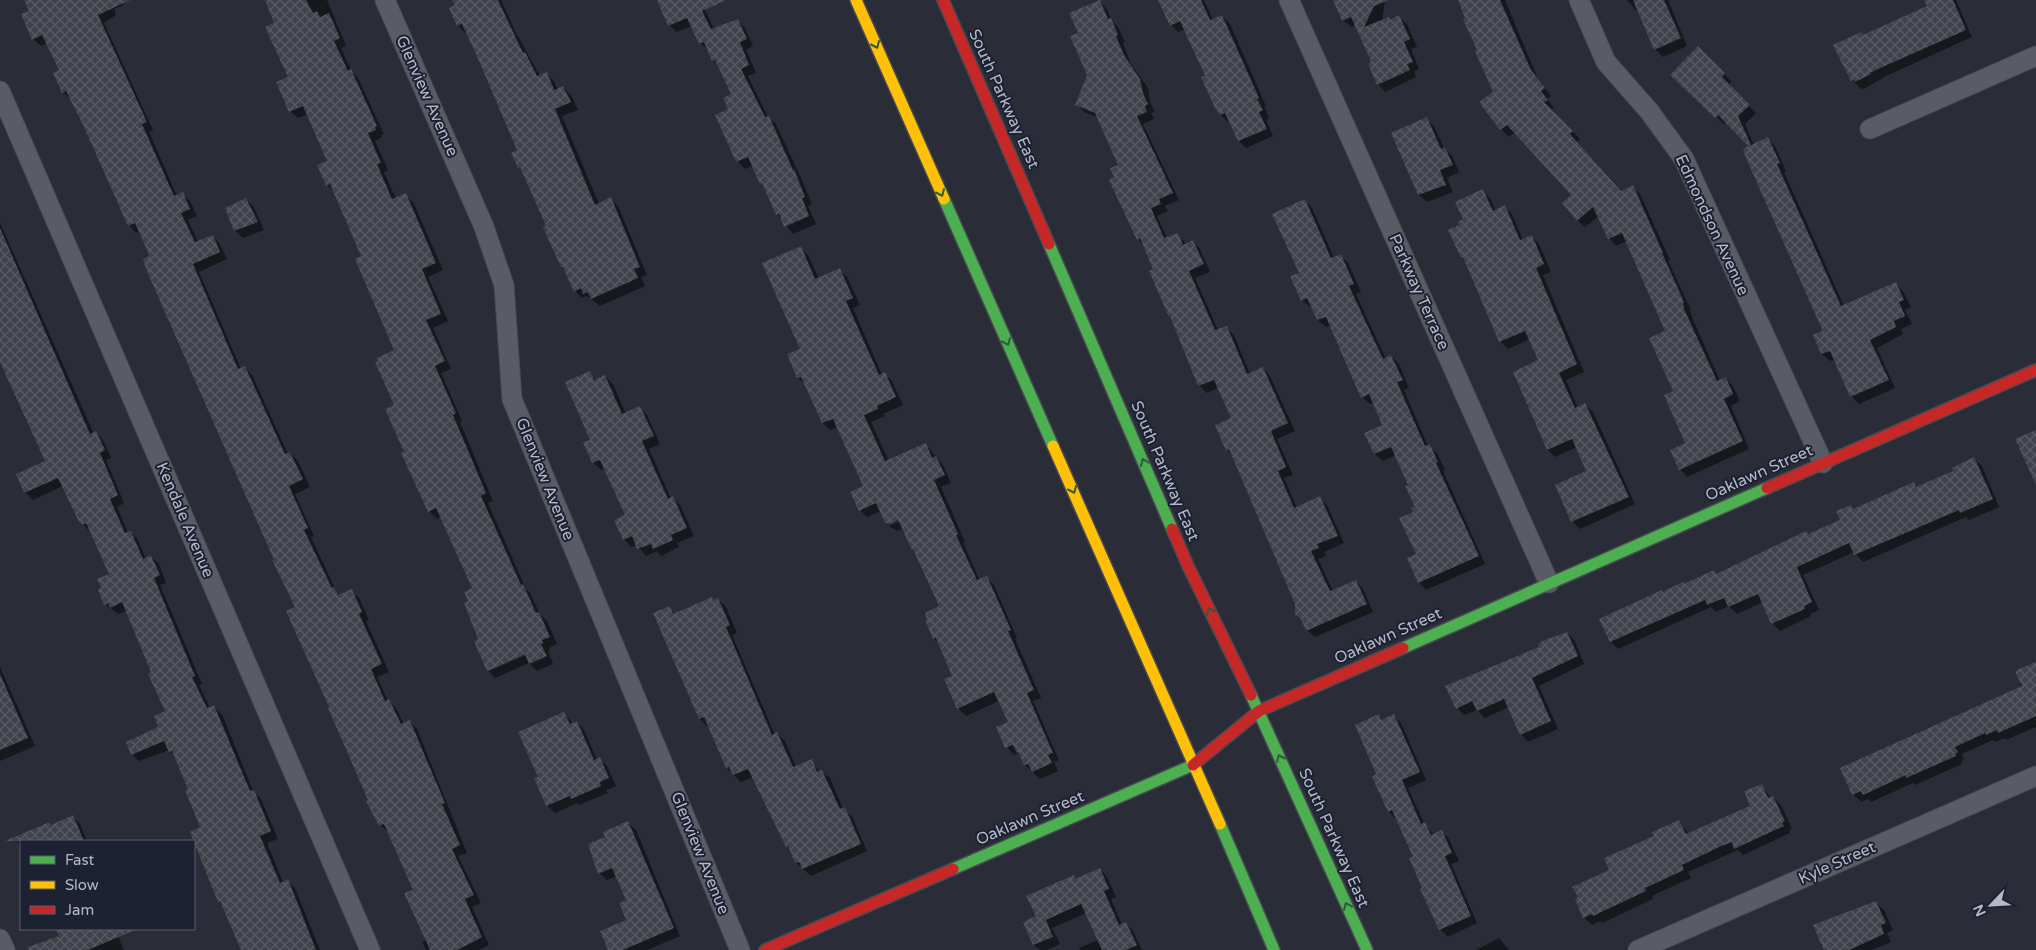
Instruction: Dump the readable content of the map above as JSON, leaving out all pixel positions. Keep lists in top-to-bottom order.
{
  "streets": {
    "main road": ["South Parkway East", "Oaklawn Street"],
    "street": [
      "Glenview Avenue",
      "Edmondson Avenue",
      "Parkway Terrace",
      "Kendale Avenue",
      "Kyle Street"
    ]
  },
  "crossings": [
    ["South Parkway East", "Oaklawn Street"],
    ["Edmondson Avenue", "Oaklawn Street"],
    ["Parkway Terrace", "Oaklawn Street"]
  ],
  "legend": ["Fast", "Slow", "Jam"],
  "north": "bottom left"
}
